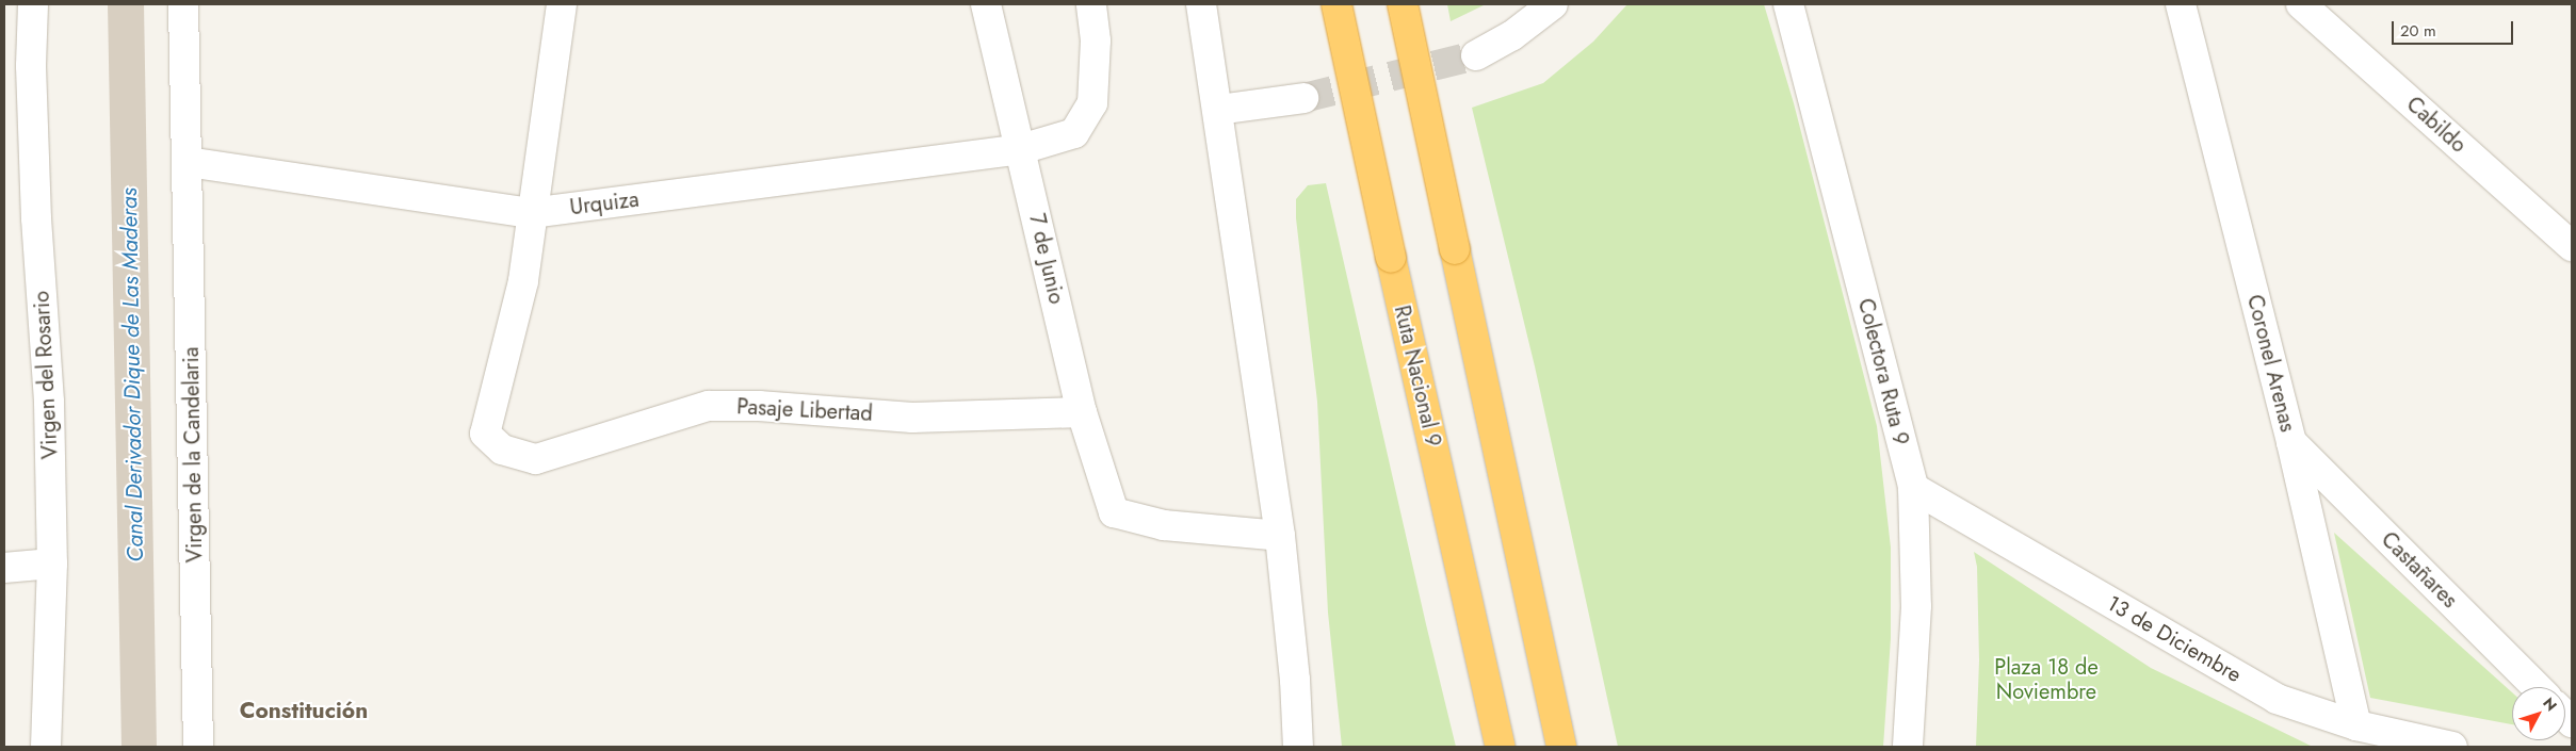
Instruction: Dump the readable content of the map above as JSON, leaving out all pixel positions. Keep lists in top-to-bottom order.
{
  "streets": {
    "highway": ["Ruta Nacional 9"],
    "street": [
      "Cabildo",
      "Urquiza",
      "7 de Junio",
      "Coronel Arenas",
      "Colectora Ruta 9",
      "Virgen del Rosario",
      "Pasaje Libertad",
      "Virgen de la Candelaria",
      "Castañares",
      "13 de Diciembre"
    ]
  },
  "crossings": [
    ["Urquiza", "7 de Junio"],
    ["Urquiza", "Pasaje Libertad"],
    ["Urquiza", "Virgen de la Candelaria"],
    ["7 de Junio", "Pasaje Libertad"],
    ["Coronel Arenas", "Castañares"],
    ["Coronel Arenas", "13 de Diciembre"],
    ["Colectora Ruta 9", "13 de Diciembre"]
  ],
  "districts": ["Constitución"],
  "water": ["Canal Derivador Dique de Las Maderas"],
  "parks": ["Plaza 18 de Noviembre"],
  "scale_bar": "20 m",
  "north": "top right"
}
